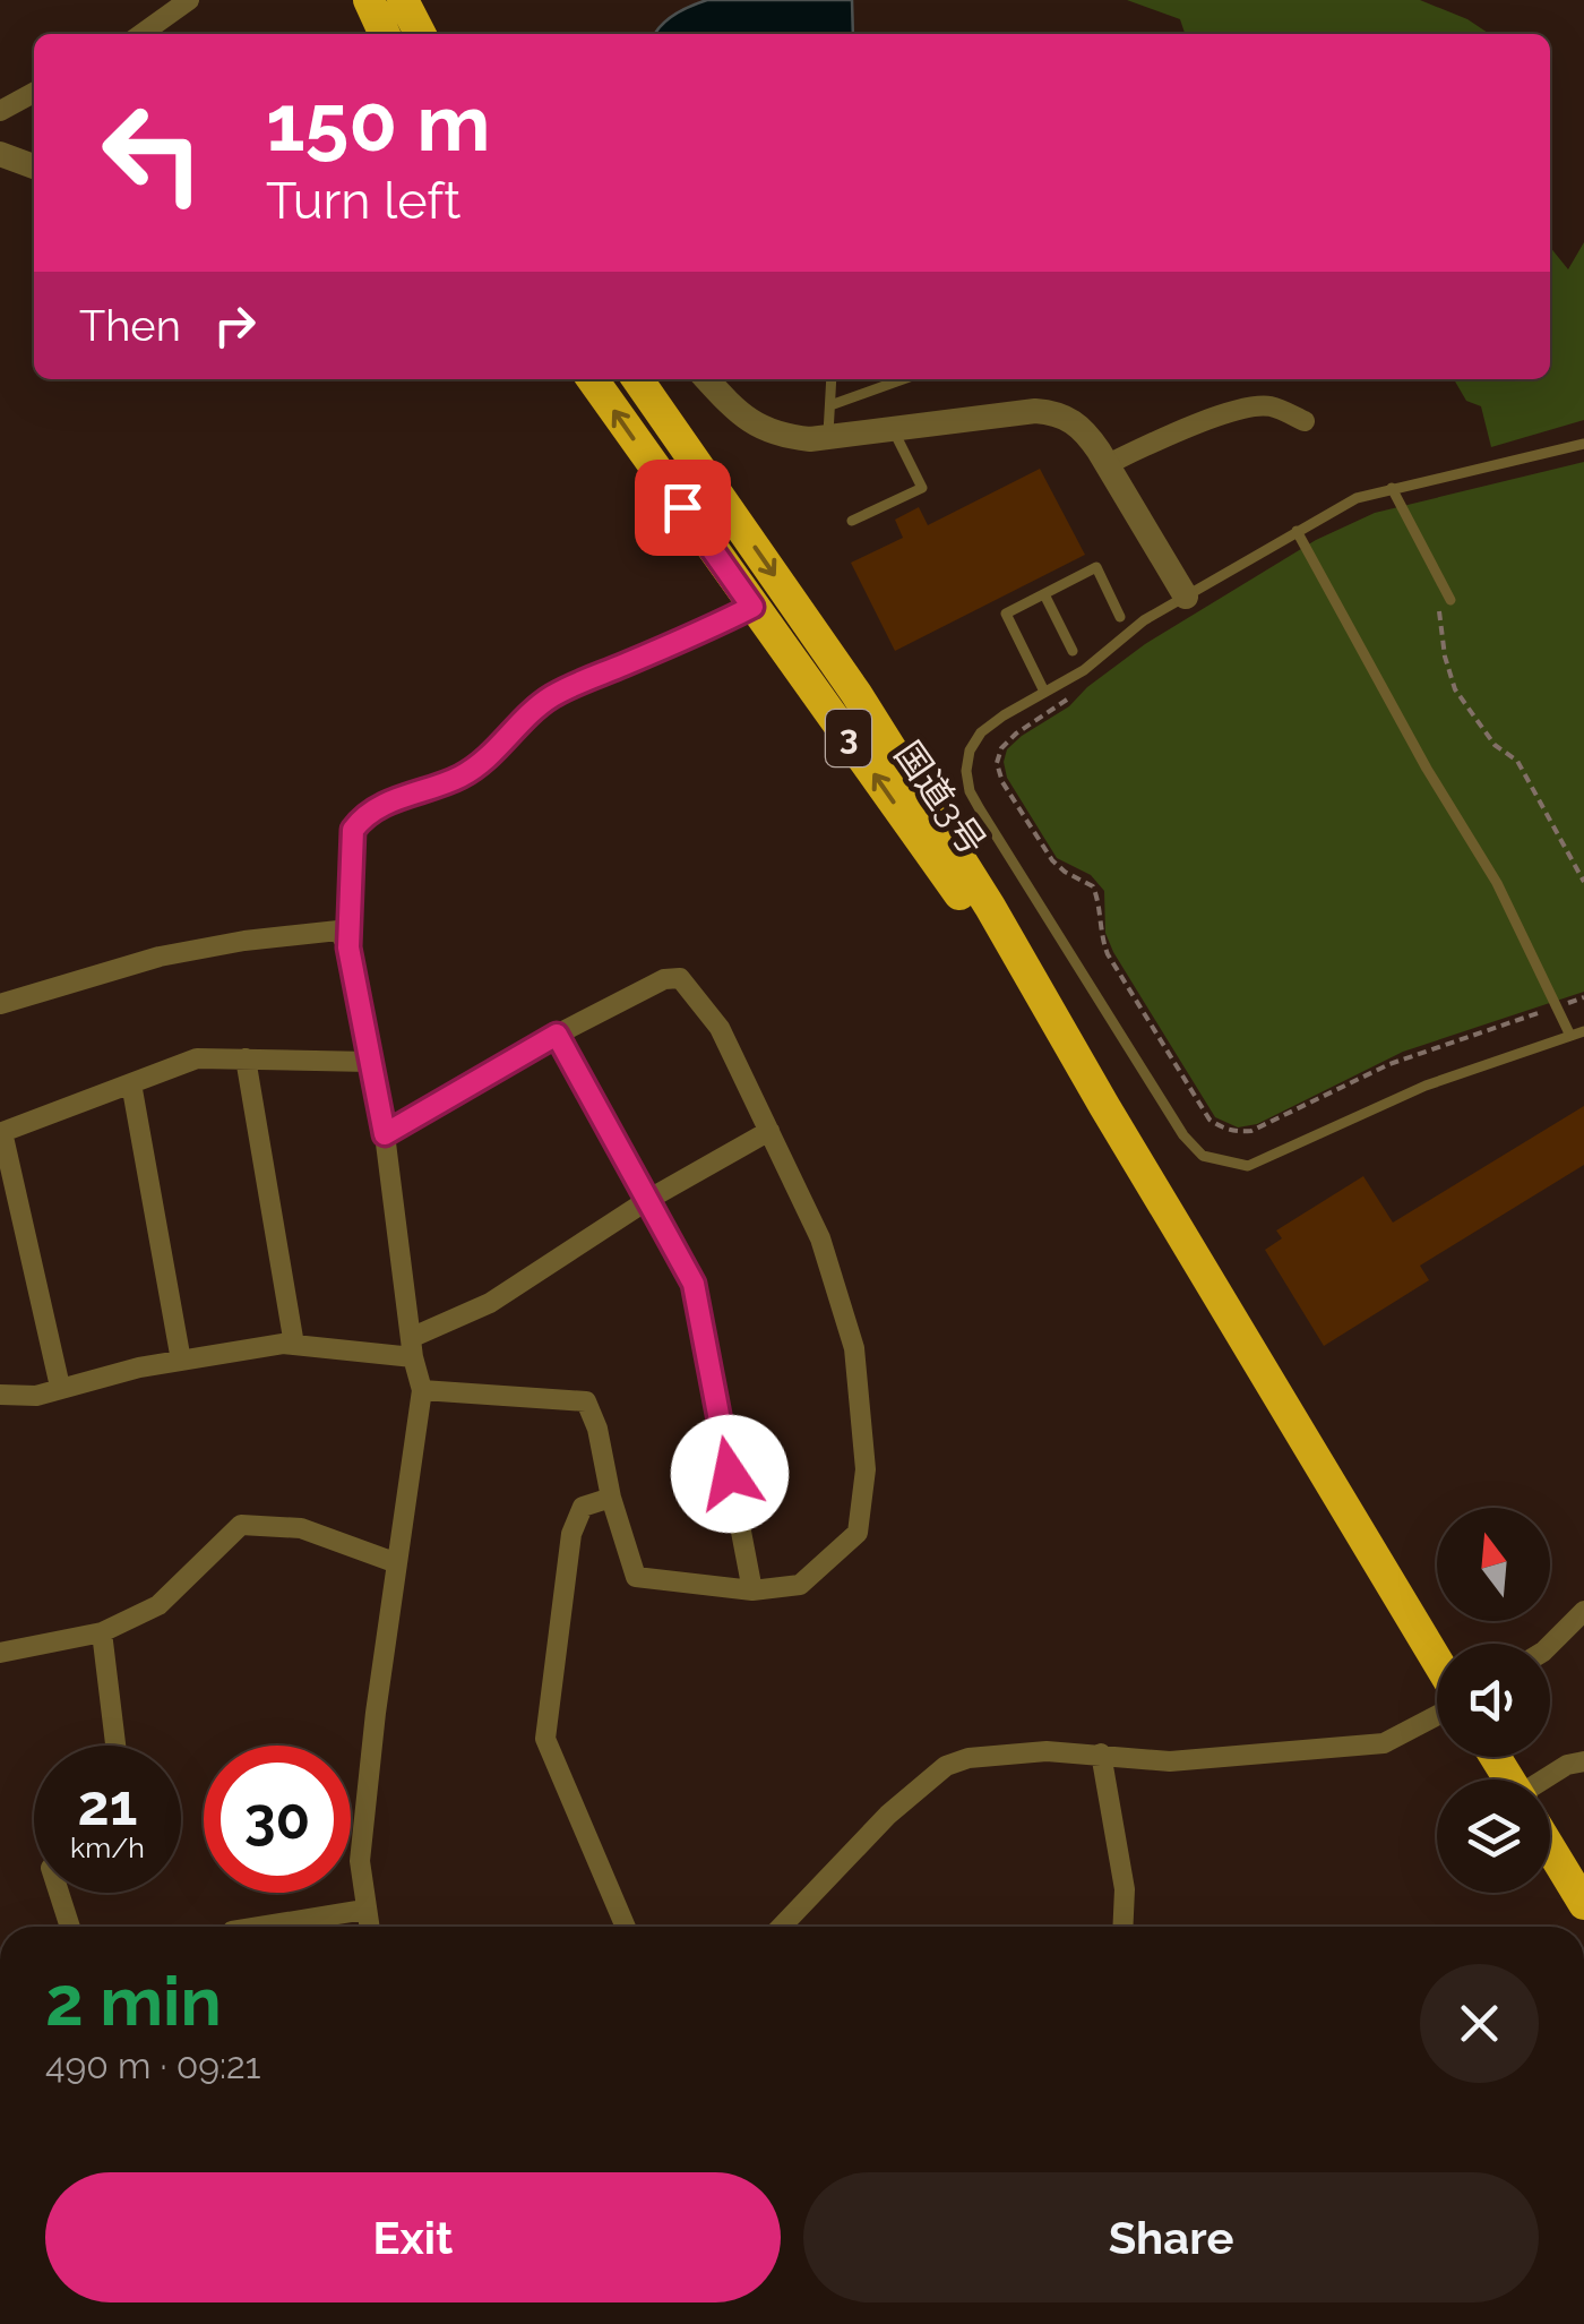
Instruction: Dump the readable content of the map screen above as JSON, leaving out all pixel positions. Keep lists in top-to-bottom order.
{
  "streets": {
    "highway": ["3", "国道3号"]
  },
  "north": "top",
  "page": {
    "turn": ["150 m", "Turn left"],
    "then": "Then",
    "speed": "21 km/h",
    "limit": "30",
    "heading": ["2 min", "490 m · 09:21"],
    "buttons": ["Exit", "Share"]
  }
}
